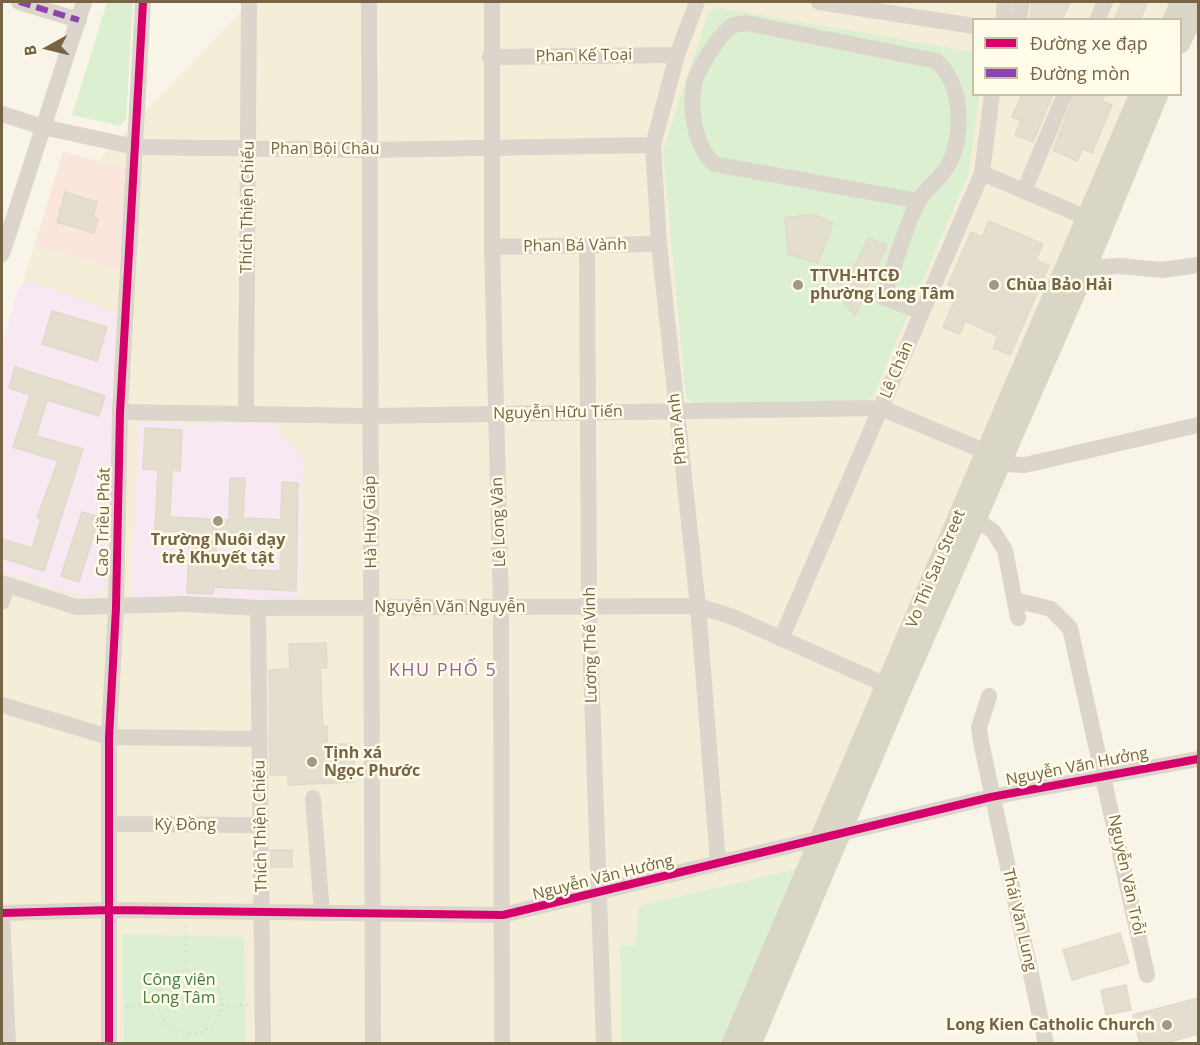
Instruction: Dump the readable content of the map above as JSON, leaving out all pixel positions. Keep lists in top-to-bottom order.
{
  "streets": {
    "main road": ["Vo Thi Sau Street"],
    "street": [
      "Phan Kế Toại",
      "Phan Bội Châu",
      "Thích Thiện Chiếu",
      "Phan Bá Vành",
      "Lê Chân",
      "Nguyễn Hữu Tiến",
      "Phan Anh",
      "Cao Triều Phát",
      "Hà Huy Giáp",
      "Lê Long Vân",
      "Nguyễn Văn Nguyễn",
      "Lương Thế Vinh",
      "Nguyễn Văn Hưởng",
      "Kỳ Đồng",
      "Nguyễn Văn Trỗi",
      "Thái Văn Lung"
    ]
  },
  "crossings": [
    ["Phan Kế Toại", "Phan Anh"],
    ["Phan Kế Toại", "Lê Long Vân"],
    ["Phan Bội Châu", "Thích Thiện Chiếu"],
    ["Phan Bội Châu", "Phan Anh"],
    ["Phan Bội Châu", "Cao Triều Phát"],
    ["Phan Bội Châu", "Hà Huy Giáp"],
    ["Phan Bội Châu", "Lê Long Vân"],
    ["Thích Thiện Chiếu", "Nguyễn Hữu Tiến"],
    ["Thích Thiện Chiếu", "Nguyễn Văn Nguyễn"],
    ["Thích Thiện Chiếu", "Nguyễn Văn Hưởng"],
    ["Thích Thiện Chiếu", "Kỳ Đồng"],
    ["Phan Bá Vành", "Phan Anh"],
    ["Phan Bá Vành", "Lê Long Vân"],
    ["Phan Bá Vành", "Lương Thế Vinh"],
    ["Lê Chân", "Nguyễn Hữu Tiến"],
    ["Lê Chân", "Nguyễn Văn Nguyễn"],
    ["Nguyễn Hữu Tiến", "Phan Anh"],
    ["Nguyễn Hữu Tiến", "Cao Triều Phát"],
    ["Nguyễn Hữu Tiến", "Hà Huy Giáp"],
    ["Nguyễn Hữu Tiến", "Lê Long Vân"],
    ["Nguyễn Hữu Tiến", "Vo Thi Sau Street"],
    ["Nguyễn Hữu Tiến", "Lương Thế Vinh"],
    ["Phan Anh", "Nguyễn Văn Nguyễn"],
    ["Phan Anh", "Nguyễn Văn Hưởng"],
    ["Cao Triều Phát", "Nguyễn Văn Nguyễn"],
    ["Cao Triều Phát", "Nguyễn Văn Hưởng"],
    ["Cao Triều Phát", "Kỳ Đồng"],
    ["Hà Huy Giáp", "Nguyễn Văn Nguyễn"],
    ["Hà Huy Giáp", "Nguyễn Văn Hưởng"],
    ["Lê Long Vân", "Nguyễn Văn Nguyễn"],
    ["Lê Long Vân", "Nguyễn Văn Hưởng"],
    ["Vo Thi Sau Street", "Nguyễn Văn Nguyễn"],
    ["Vo Thi Sau Street", "Nguyễn Văn Hưởng"],
    ["Nguyễn Văn Nguyễn", "Lương Thế Vinh"],
    ["Lương Thế Vinh", "Nguyễn Văn Hưởng"],
    ["Nguyễn Văn Hưởng", "Nguyễn Văn Trỗi"],
    ["Nguyễn Văn Hưởng", "Thái Văn Lung"]
  ],
  "districts": ["KHU PHỐ 5"],
  "parks": ["Công viên Long Tâm"],
  "places": [
    "TTVH-HTCĐ phường Long Tâm",
    "Chùa Bảo Hải",
    "Trường Nuôi dạy trẻ Khuyết tật",
    "Tịnh xá Ngọc Phước",
    "Long Kien Catholic Church"
  ],
  "legend": ["Đường xe đạp", "Đường mòn"],
  "north": "left"
}
